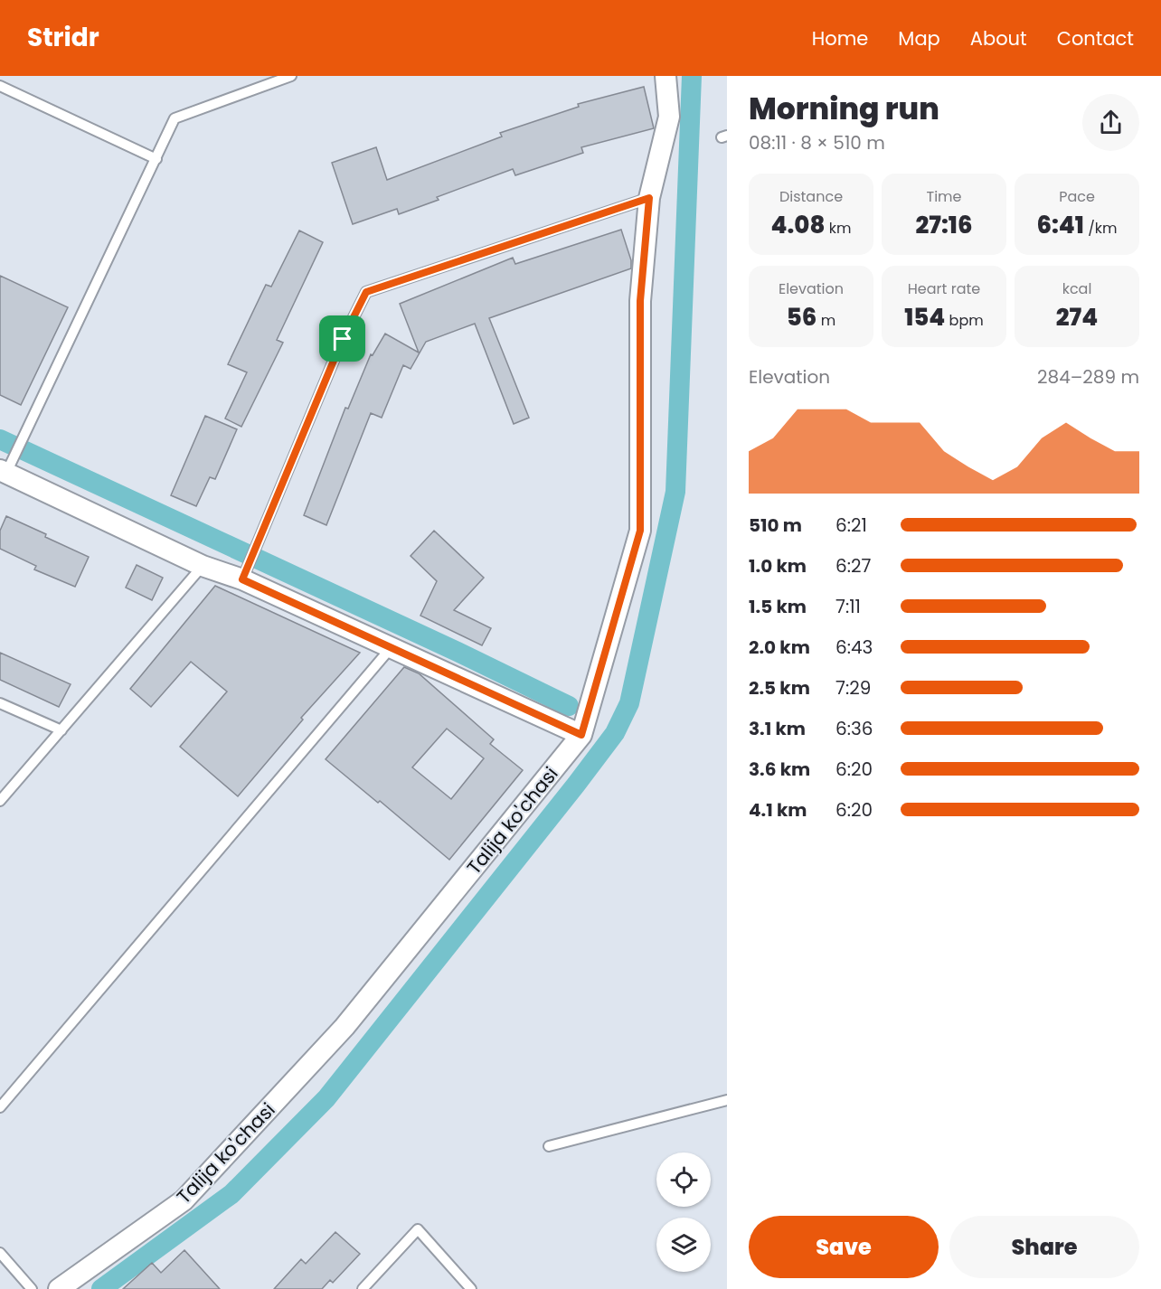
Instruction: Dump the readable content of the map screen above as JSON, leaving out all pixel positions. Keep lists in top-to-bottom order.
{
  "streets": {
    "street": ["Talija ko'chasi"]
  },
  "page": {
    "header": "Stridr",
    "nav": [
      "Home",
      "Map",
      "About",
      "Contact"
    ],
    "heading": ["Morning run", "08:11 · 8 × 510 m"],
    "stats": [
      ["Distance", "4.08 km"],
      ["Time", "27:16"],
      ["Pace", "6:41 /km"],
      ["Elevation", "56 m"],
      ["Heart rate", "154 bpm"],
      ["kcal", "274"]
    ],
    "chart": ["Elevation", "284–289 m"],
    "list": [
      {
        "name": "510 m",
        "note": "6:21"
      },
      {
        "name": "1.0 km",
        "note": "6:27"
      },
      {
        "name": "1.5 km",
        "note": "7:11"
      },
      {
        "name": "2.0 km",
        "note": "6:43"
      },
      {
        "name": "2.5 km",
        "note": "7:29"
      },
      {
        "name": "3.1 km",
        "note": "6:36"
      },
      {
        "name": "3.6 km",
        "note": "6:20"
      },
      {
        "name": "4.1 km",
        "note": "6:20"
      }
    ],
    "buttons": ["Save", "Share"]
  }
}
